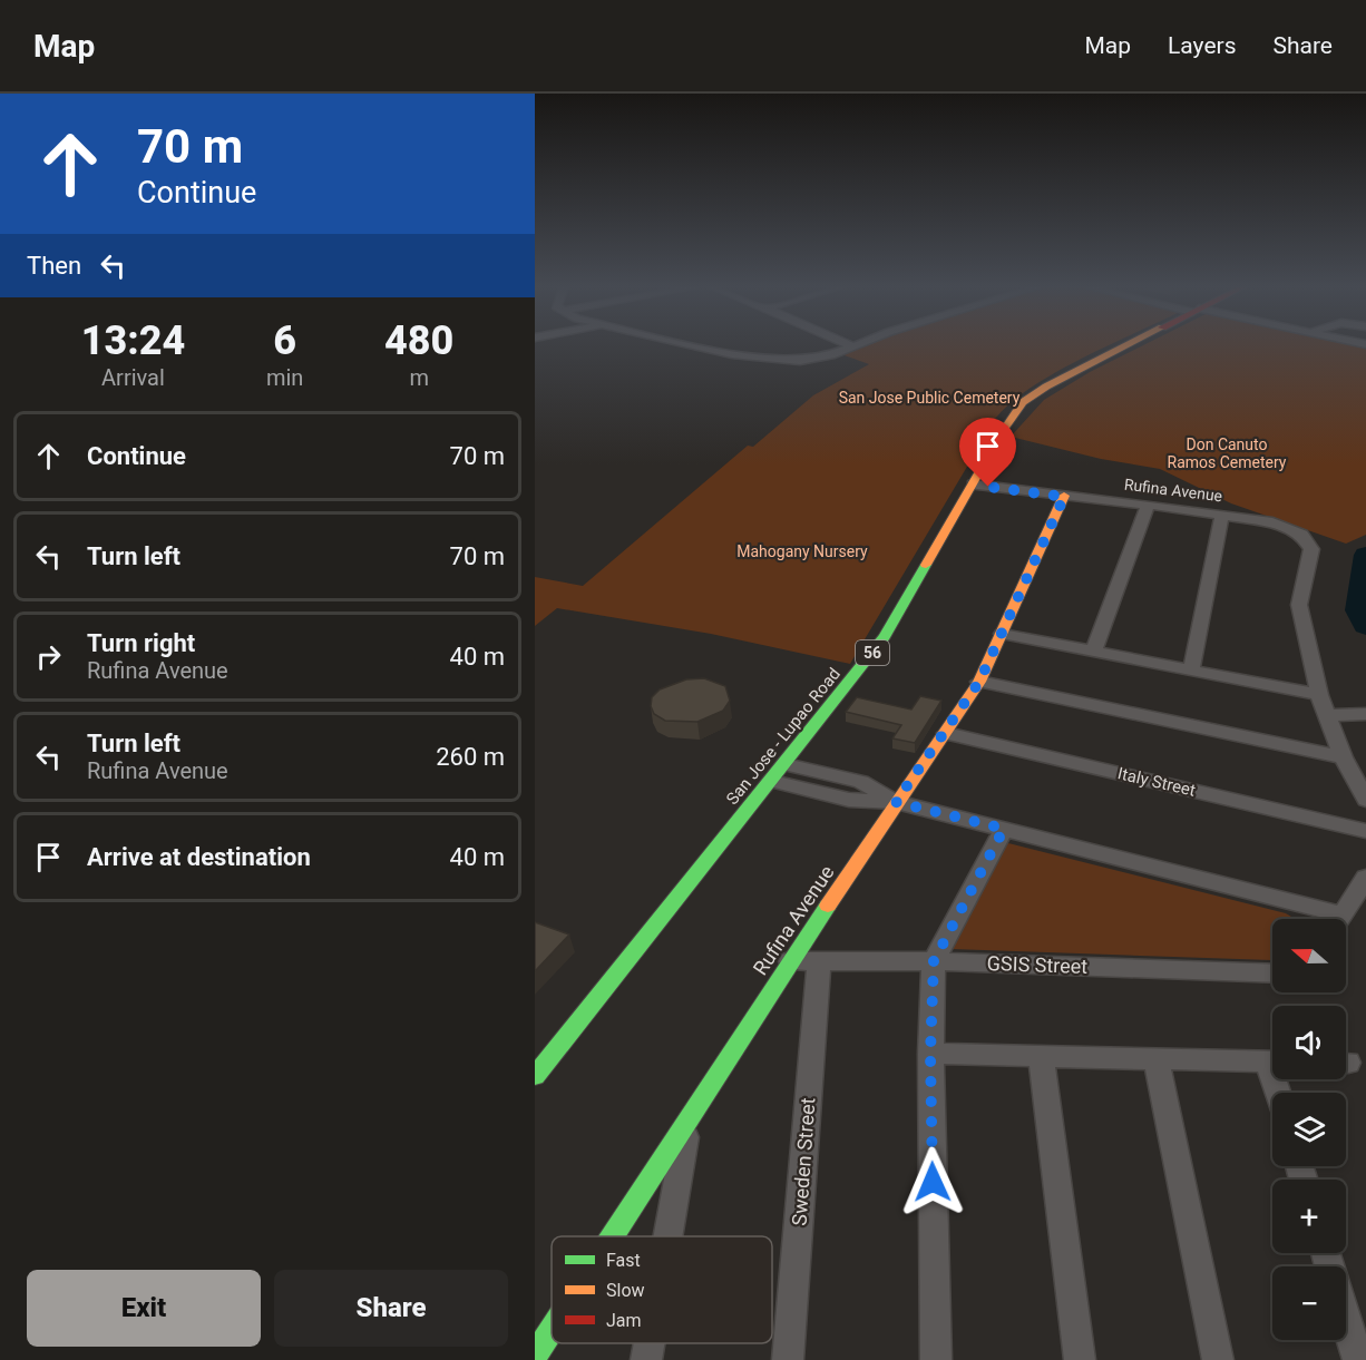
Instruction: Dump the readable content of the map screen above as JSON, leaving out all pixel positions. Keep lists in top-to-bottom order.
{
  "streets": {
    "main road": ["Rufina Avenue", "56", "San Jose - Lupao Road"],
    "street": ["Italy Street", "GSIS Street", "Sweden Street"]
  },
  "crossings": [
    ["Rufina Avenue", "San Jose - Lupao Road"],
    ["Rufina Avenue", "Italy Street"],
    ["Rufina Avenue", "GSIS Street"],
    ["GSIS Street", "Sweden Street"]
  ],
  "parks": ["San Jose Public Cemetery", "Don Canuto Ramos Cemetery", "Mahogany Nursery"],
  "legend": ["Fast", "Slow", "Jam"],
  "north": "left",
  "page": {
    "header": "Map",
    "nav": ["Map", "Layers", "Share"],
    "turn": ["70 m", "Continue"],
    "then": "Then",
    "eta": [
      "13:24",
      "Arrival",
      "6",
      "min",
      "480",
      "m"
    ],
    "list": [
      {
        "name": "Continue",
        "value": "70 m"
      },
      {
        "name": "Turn left",
        "value": "70 m"
      },
      {
        "name": "Turn right",
        "note": "Rufina Avenue",
        "value": "40 m"
      },
      {
        "name": "Turn left",
        "note": "Rufina Avenue",
        "value": "260 m"
      },
      {
        "name": "Arrive at destination",
        "value": "40 m"
      }
    ],
    "map_buttons": ["+", "−"],
    "buttons": ["Exit", "Share"]
  }
}
